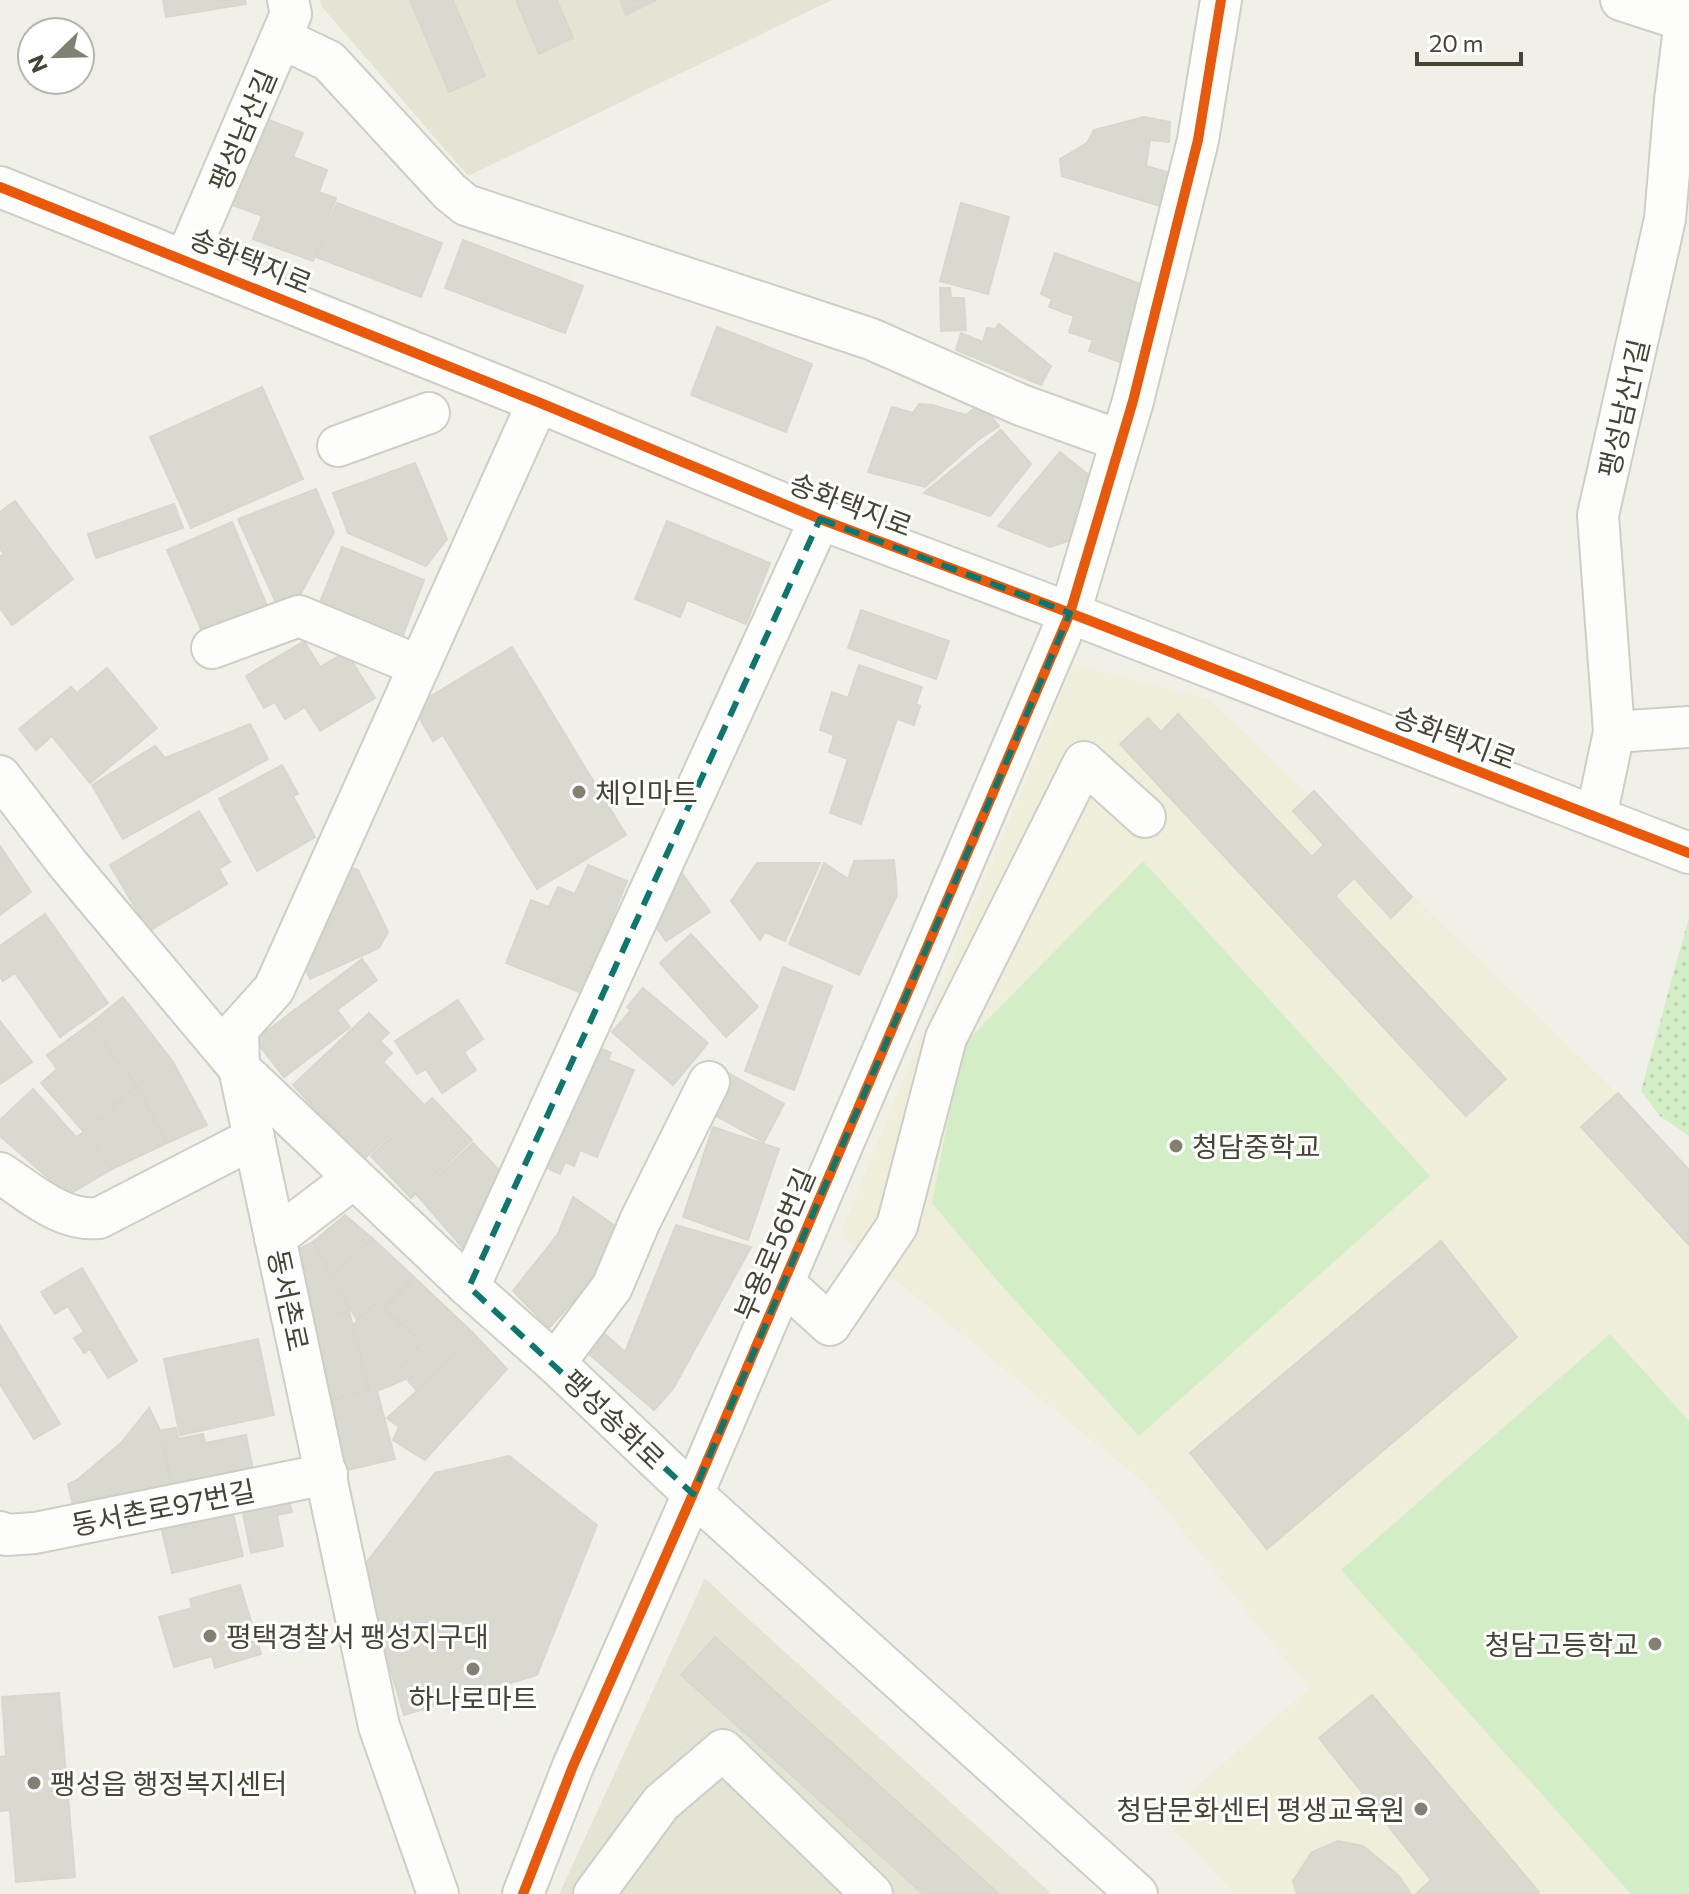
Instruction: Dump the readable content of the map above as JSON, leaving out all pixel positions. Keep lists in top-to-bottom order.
{
  "streets": {
    "street": [
      "팽성남산길",
      "송화택지로",
      "팽성남산1길",
      "부용로56번길",
      "동서촌로",
      "팽성송화로",
      "동서촌로97번길"
    ]
  },
  "crossings": [
    ["팽성남산길", "송화택지로"],
    ["송화택지로", "팽성남산1길"],
    ["송화택지로", "부용로56번길"],
    ["부용로56번길", "팽성송화로"],
    ["동서촌로", "팽성송화로"],
    ["동서촌로", "동서촌로97번길"]
  ],
  "places": [
    "체인마트",
    "청담중학교",
    "평택경찰서 팽성지구대",
    "청담고등학교",
    "하나로마트",
    "팽성읍 행정복지센터",
    "청담문화센터 평생교육원"
  ],
  "scale_bar": "20 m",
  "north": "bottom left"
}
